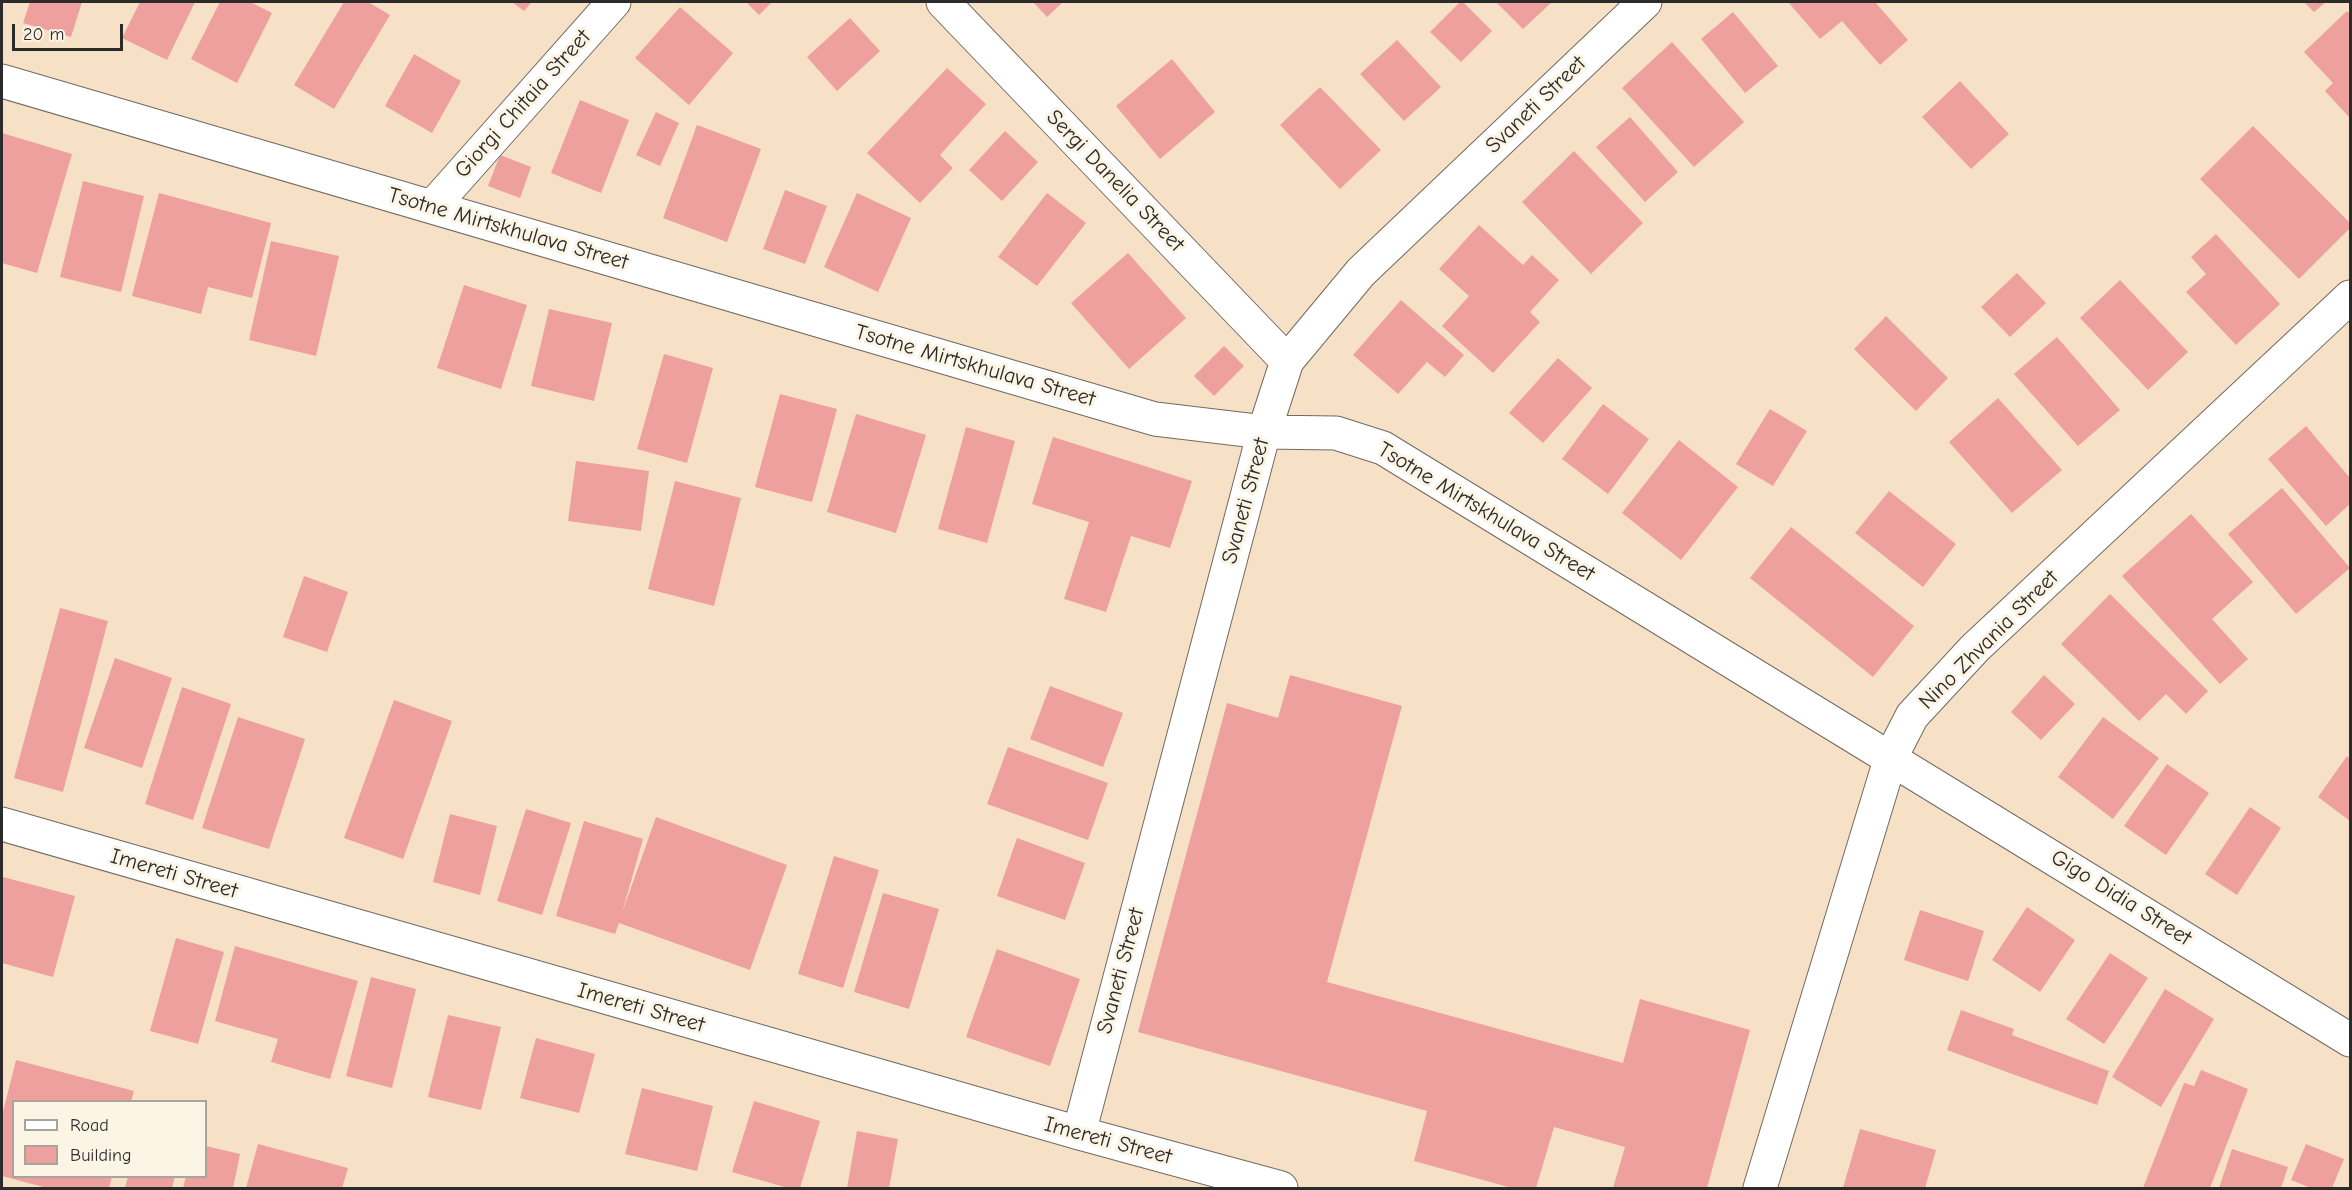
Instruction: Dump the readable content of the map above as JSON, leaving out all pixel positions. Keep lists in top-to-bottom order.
{
  "streets": {
    "street": [
      "Giorgi Chitaia Street",
      "Svaneti Street",
      "Sergi Danelia Street",
      "Tsotne Mirtskhulava Street",
      "Nino Zhvania Street",
      "Imereti Street",
      "Gigo Didia Street"
    ]
  },
  "crossings": [
    ["Giorgi Chitaia Street", "Tsotne Mirtskhulava Street"],
    ["Svaneti Street", "Sergi Danelia Street"],
    ["Svaneti Street", "Tsotne Mirtskhulava Street"],
    ["Svaneti Street", "Imereti Street"],
    ["Tsotne Mirtskhulava Street", "Nino Zhvania Street"],
    ["Tsotne Mirtskhulava Street", "Gigo Didia Street"],
    ["Nino Zhvania Street", "Gigo Didia Street"]
  ],
  "legend": ["Road", "Building"],
  "scale_bar": "20 m"
}
